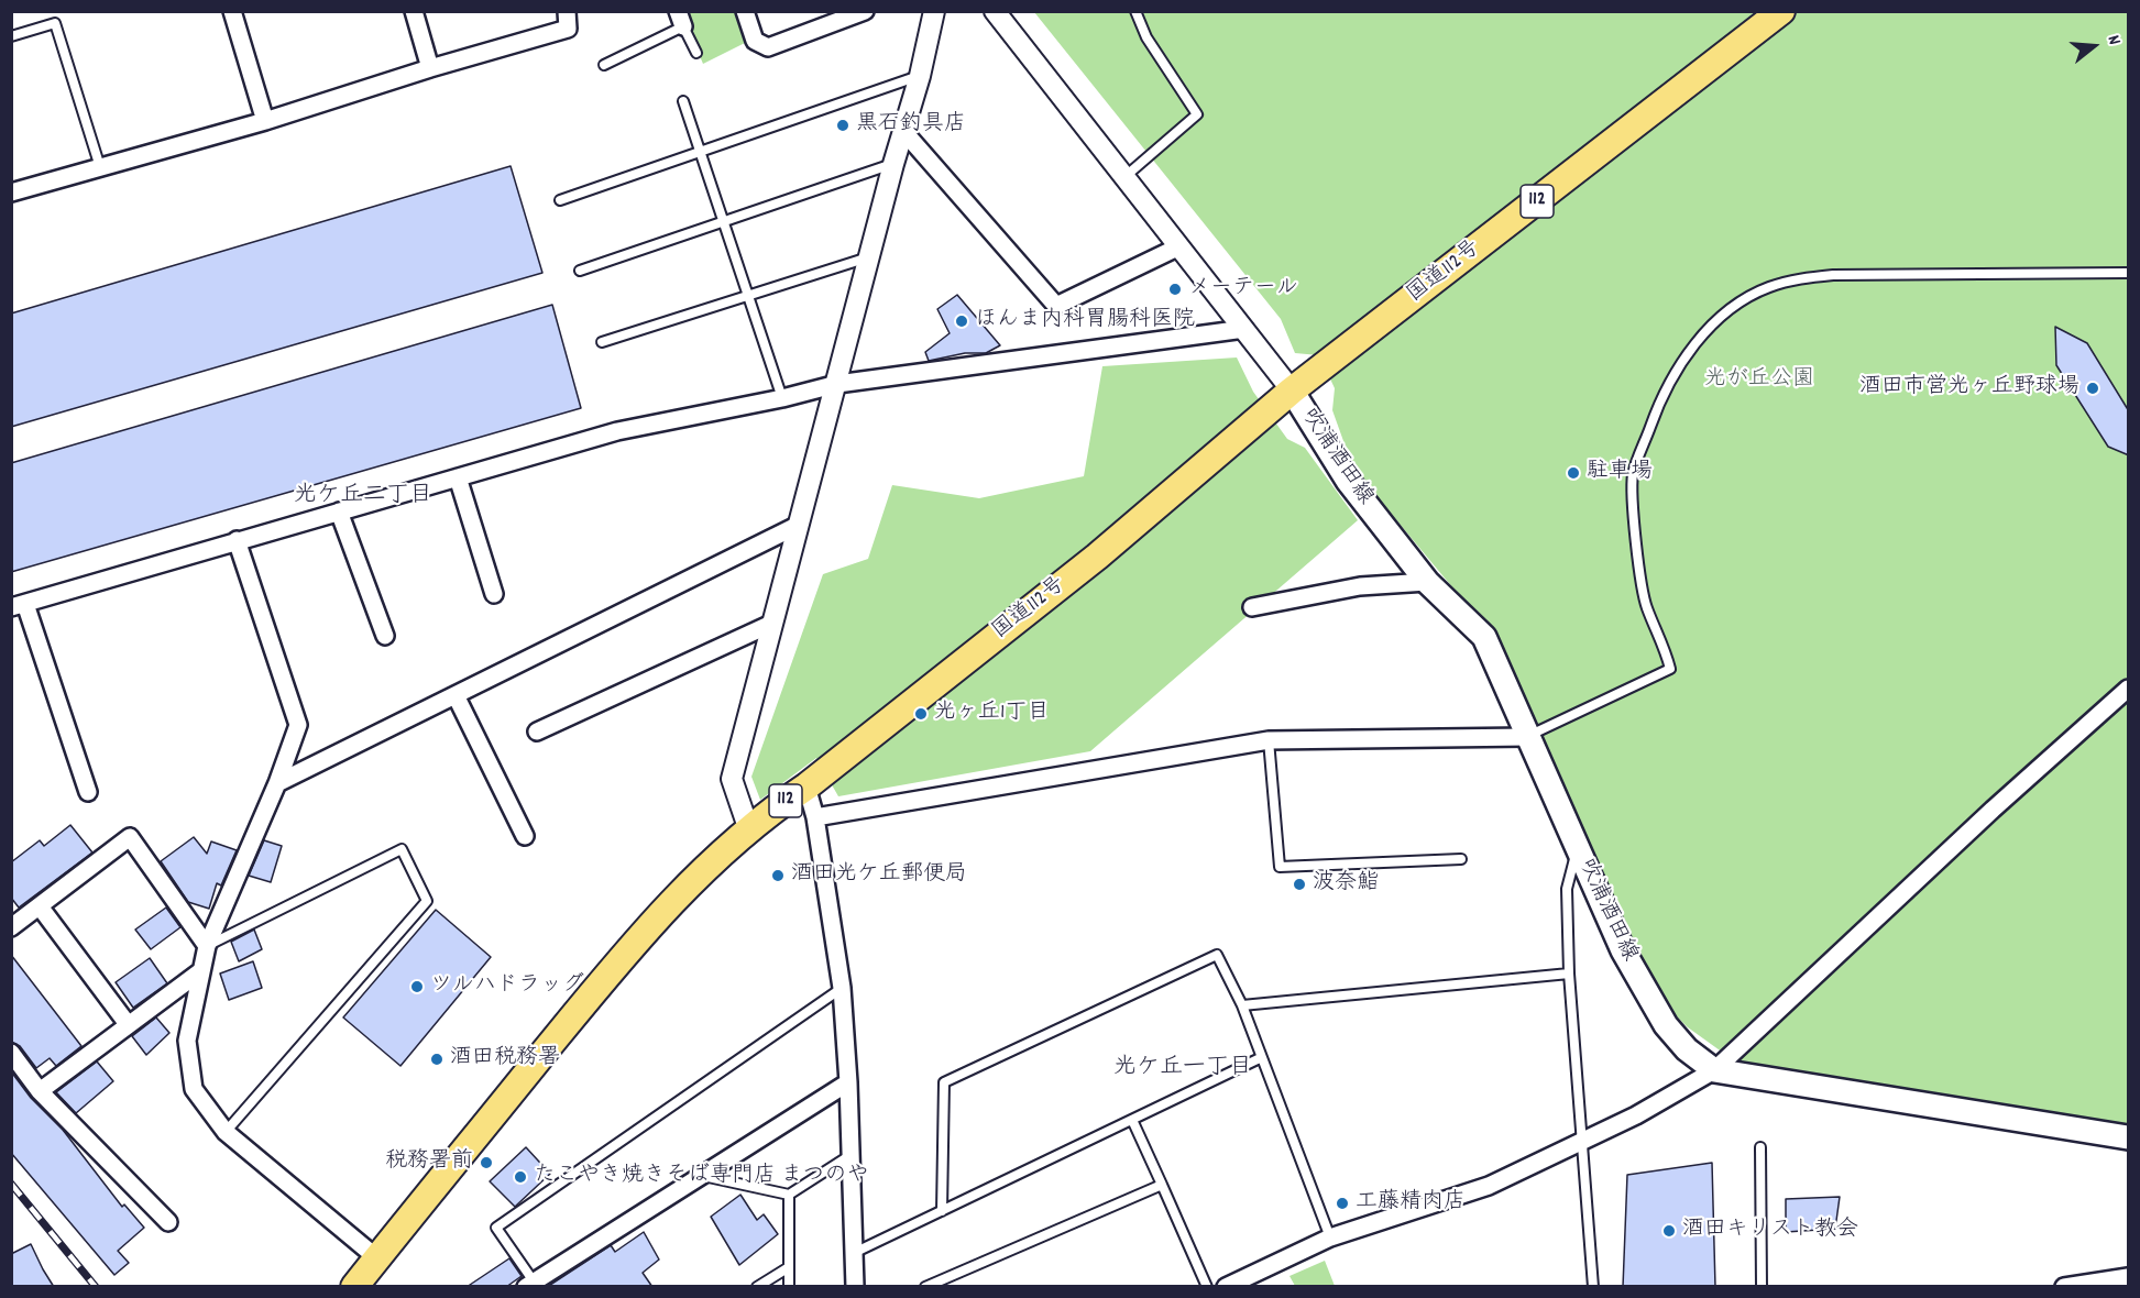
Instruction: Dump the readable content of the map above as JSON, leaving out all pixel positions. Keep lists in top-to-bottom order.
{
  "streets": {
    "highway": ["112", "国道112号"],
    "main road": ["吹浦酒田線"]
  },
  "crossings": [
    ["国道112号", "吹浦酒田線"]
  ],
  "districts": ["光ケ丘二丁目", "光ケ丘一丁目"],
  "parks": ["光が丘公園"],
  "places": [
    "黒石釣具店",
    "メーテール",
    "ほんま内科胃腸科医院",
    "酒田市営光ヶ丘野球場",
    "駐車場",
    "光ヶ丘1丁目",
    "酒田光ケ丘郵便局",
    "波奈鮨",
    "ツルハドラッグ",
    "酒田税務署",
    "税務署前",
    "たこやき焼きそば専門店 まつのや",
    "工藤精肉店",
    "酒田キリスト教会"
  ],
  "north": "right"
}
